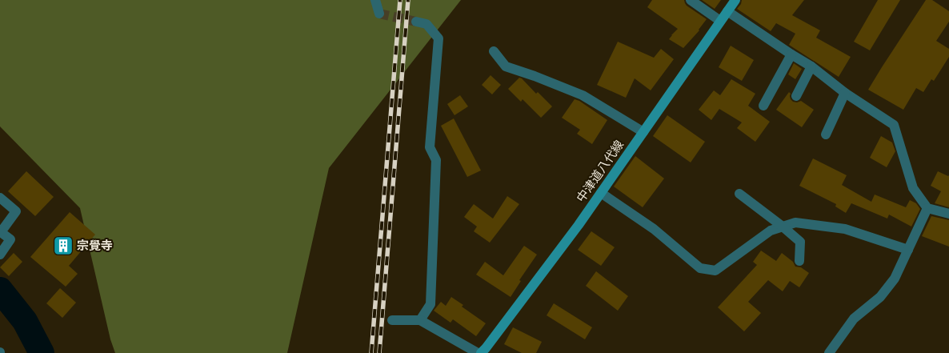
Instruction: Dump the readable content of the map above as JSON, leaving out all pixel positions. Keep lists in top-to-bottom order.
{
  "streets": {
    "main road": ["中津道八代線"]
  },
  "places": {
    "building": ["宗覺寺"]
  }
}
